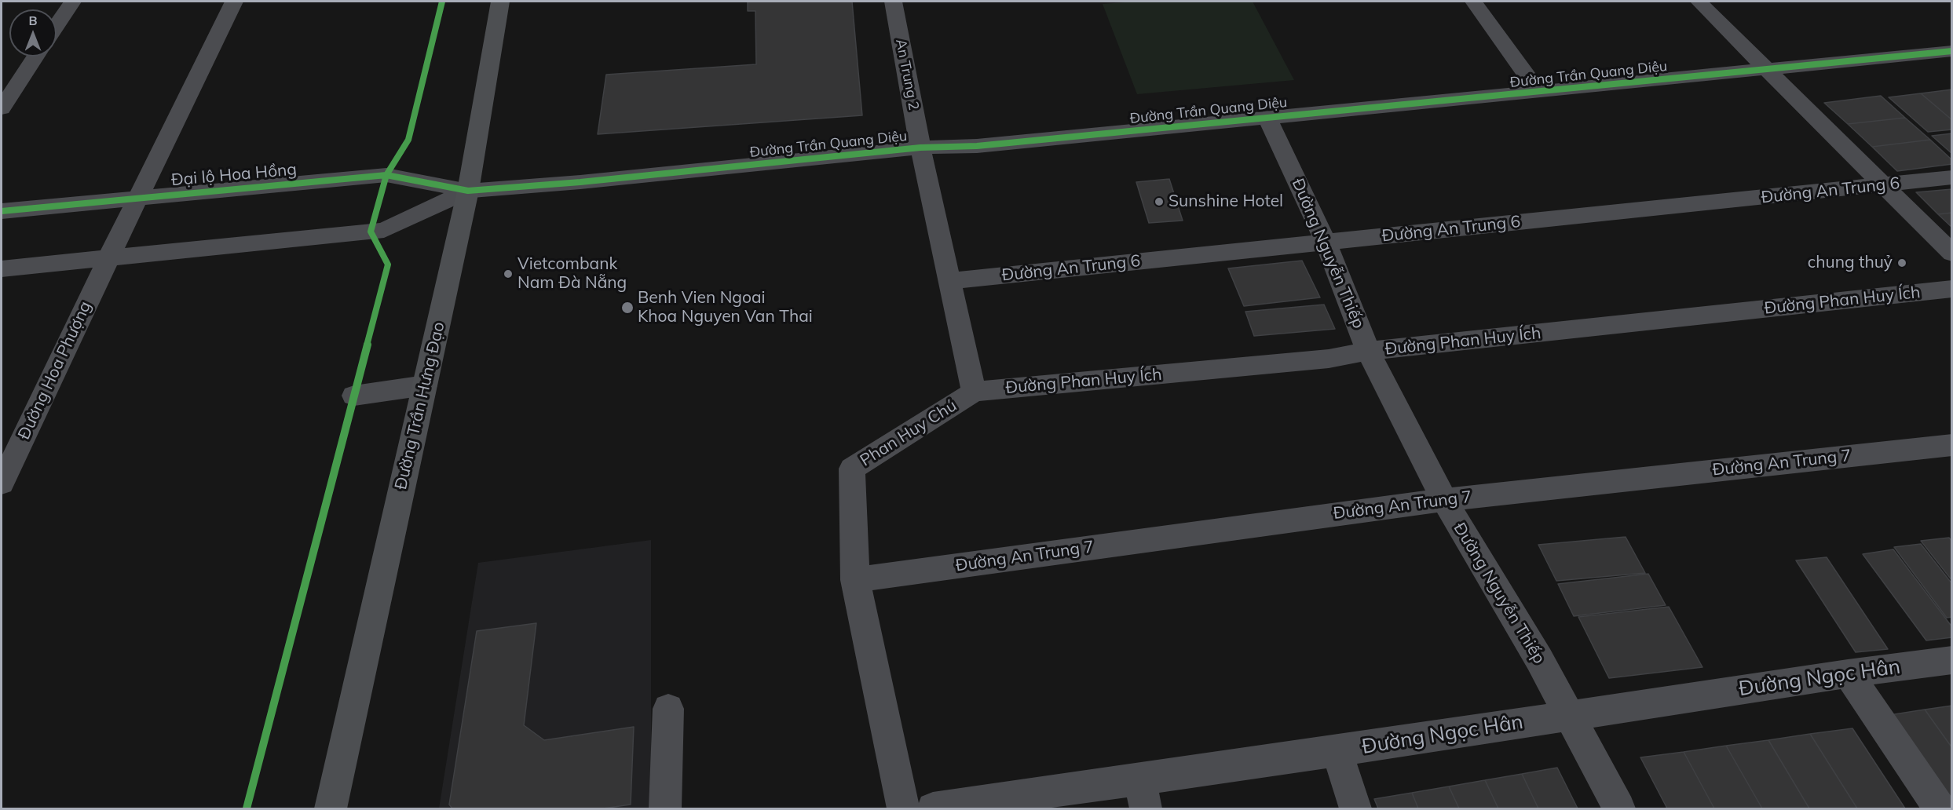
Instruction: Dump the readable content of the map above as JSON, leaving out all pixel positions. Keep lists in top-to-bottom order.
{
  "streets": {
    "main road": ["Đường Trần Hưng Đạo"],
    "street": [
      "An Trung 2",
      "Đường Trần Quang Diệu",
      "Đại lộ Hoa Hồng",
      "Đường An Trung 6",
      "Đường Nguyễn Thiếp",
      "Đường Phan Huy Ích",
      "Đường Hoa Phượng",
      "Phan Huy Chú",
      "Đường An Trung 7",
      "Đường Ngọc Hân"
    ]
  },
  "crossings": [
    ["An Trung 2", "Đường Trần Quang Diệu"],
    ["An Trung 2", "Phan Huy Chú"],
    ["Đường Trần Quang Diệu", "Đại lộ Hoa Hồng"],
    ["Đường Trần Quang Diệu", "Đường Nguyễn Thiếp"],
    ["Đường Trần Quang Diệu", "Đường Trần Hưng Đạo"],
    ["Đường Trần Quang Diệu", "Phan Huy Chú"],
    ["Đại lộ Hoa Hồng", "Đường Hoa Phượng"],
    ["Đại lộ Hoa Hồng", "Đường Trần Hưng Đạo"],
    ["Đường An Trung 6", "Đường Nguyễn Thiếp"],
    ["Đường An Trung 6", "Phan Huy Chú"],
    ["Đường Nguyễn Thiếp", "Đường Phan Huy Ích"],
    ["Đường Nguyễn Thiếp", "Đường An Trung 7"],
    ["Đường Nguyễn Thiếp", "Đường Ngọc Hân"],
    ["Đường Phan Huy Ích", "Phan Huy Chú"],
    ["Phan Huy Chú", "Đường An Trung 7"]
  ],
  "places": [
    "Sunshine Hotel",
    "chung thuỷ",
    "Vietcombank Nam Đà Nẵng",
    "Benh Vien Ngoai Khoa Nguyen Van Thai"
  ],
  "north": "top"
}
